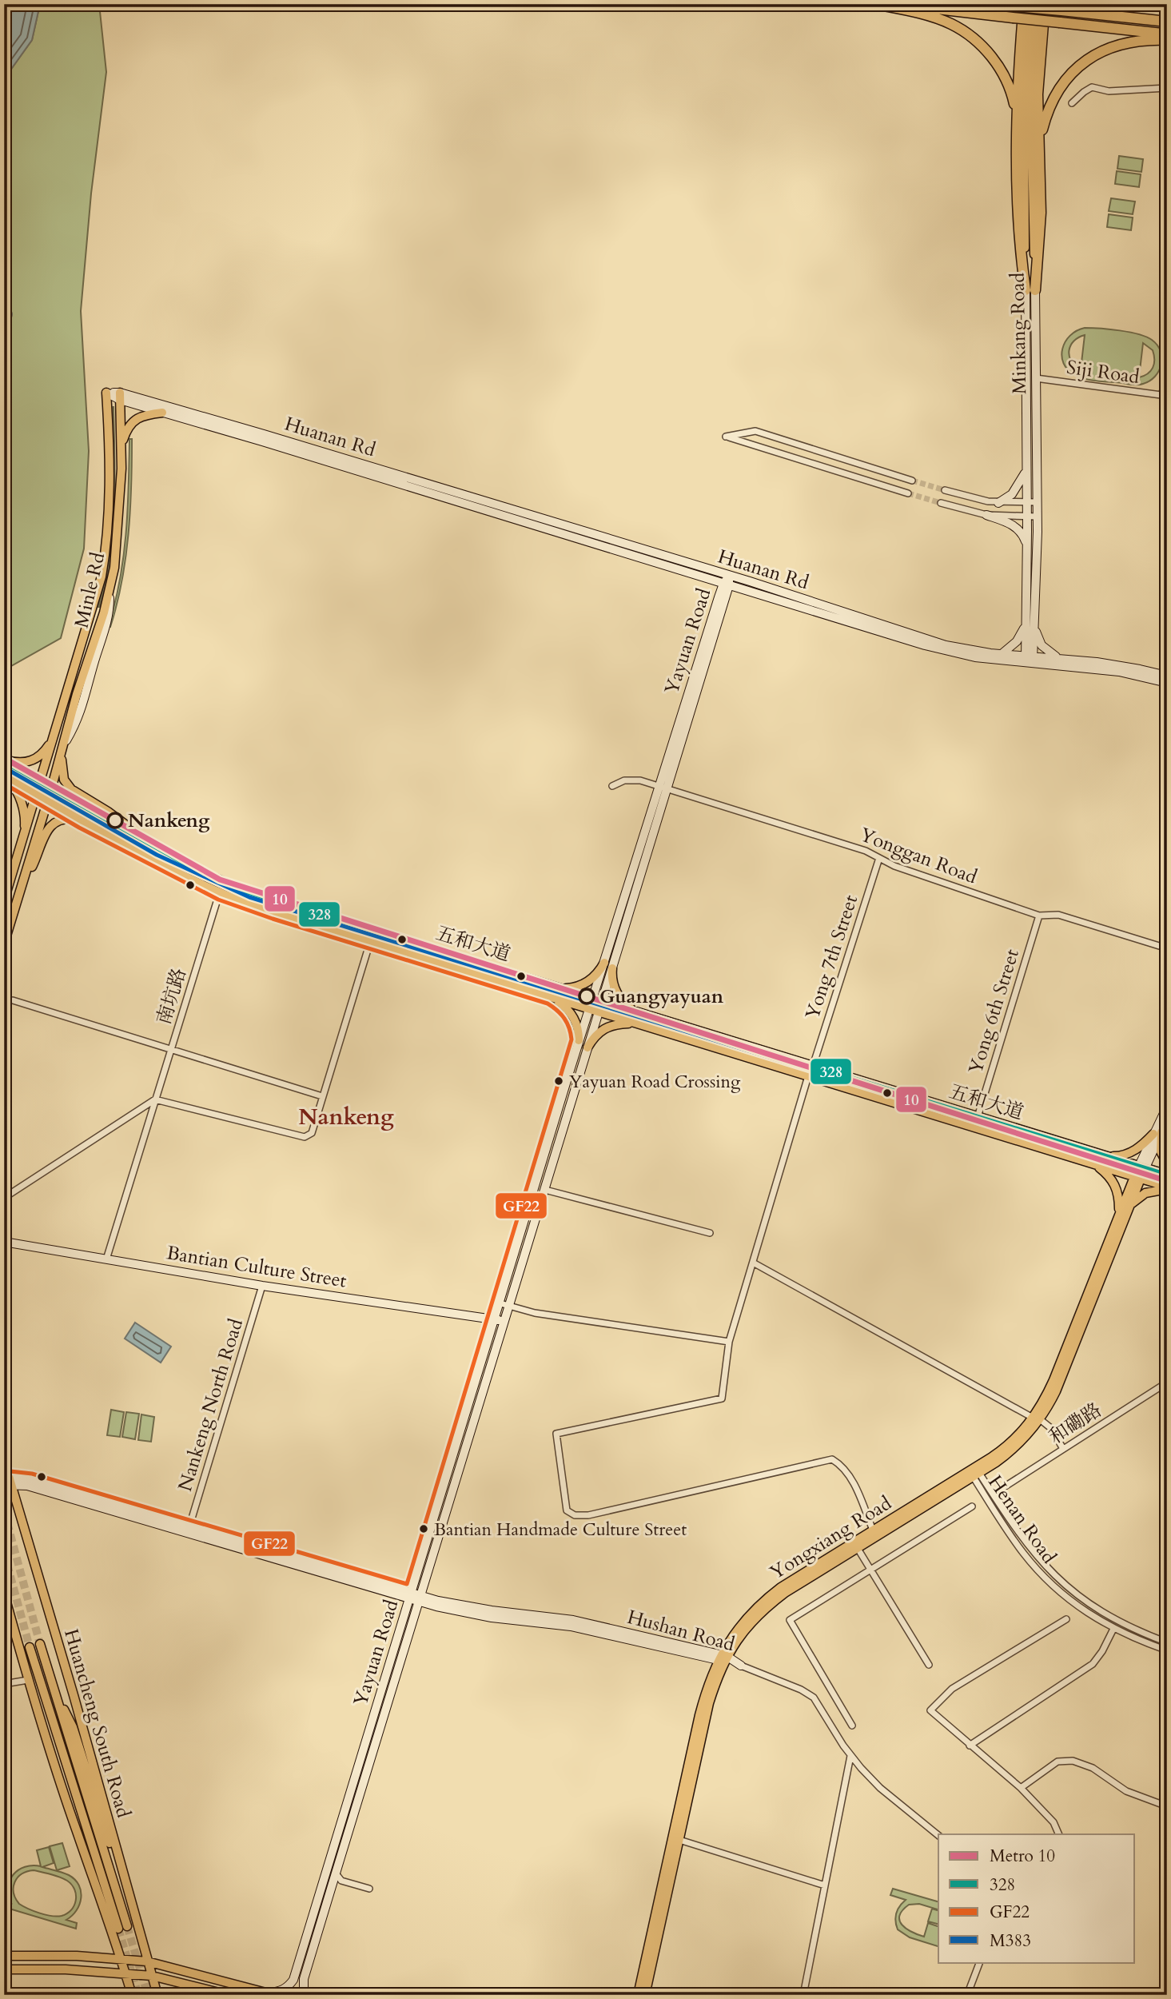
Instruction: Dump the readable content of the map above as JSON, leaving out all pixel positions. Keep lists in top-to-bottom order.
{
  "streets": {
    "main road": [
      "Minkang Road",
      "Huanan Rd",
      "Minle Rd",
      "Yayuan Road",
      "五和大道",
      "Bantian Culture Street",
      "Yongxiang Road",
      "Hushan Road",
      "Huancheng South Road"
    ],
    "street": [
      "Siji Road",
      "Yonggan Road",
      "Yong 7th Street",
      "南坑路",
      "Yong 6th Street",
      "Nankeng North Road",
      "和磡路",
      "Henan Road"
    ]
  },
  "crossings": [
    ["Minkang Road", "Siji Road"],
    ["Minkang Road", "Huanan Rd"],
    ["Huanan Rd", "Minle Rd"],
    ["Huanan Rd", "Yayuan Road"],
    ["Minle Rd", "五和大道"],
    ["Yayuan Road", "Yonggan Road"],
    ["Yayuan Road", "五和大道"],
    ["Yayuan Road", "Bantian Culture Street"],
    ["Yayuan Road", "Hushan Road"],
    ["Yonggan Road", "Yong 7th Street"],
    ["Yonggan Road", "Yong 6th Street"],
    ["五和大道", "Yong 7th Street"],
    ["五和大道", "Yong 6th Street"],
    ["五和大道", "Yongxiang Road"],
    ["南坑路", "Bantian Culture Street"],
    ["Bantian Culture Street", "Nankeng North Road"],
    ["Nankeng North Road", "Hushan Road"],
    ["Henan Road", "Yongxiang Road"],
    ["Yongxiang Road", "Hushan Road"],
    ["Hushan Road", "Huancheng South Road"]
  ],
  "districts": ["Nankeng"],
  "places": [
    "Nankeng",
    "Guangyayuan",
    "Yayuan Road Crossing",
    "Bantian Handmade Culture Street"
  ],
  "lines": [
    "metro line 10",
    "transit line 328",
    "transit line M383",
    "transit line GF22"
  ],
  "legend": [
    "Metro 10",
    "328",
    "GF22",
    "M383"
  ]
}
